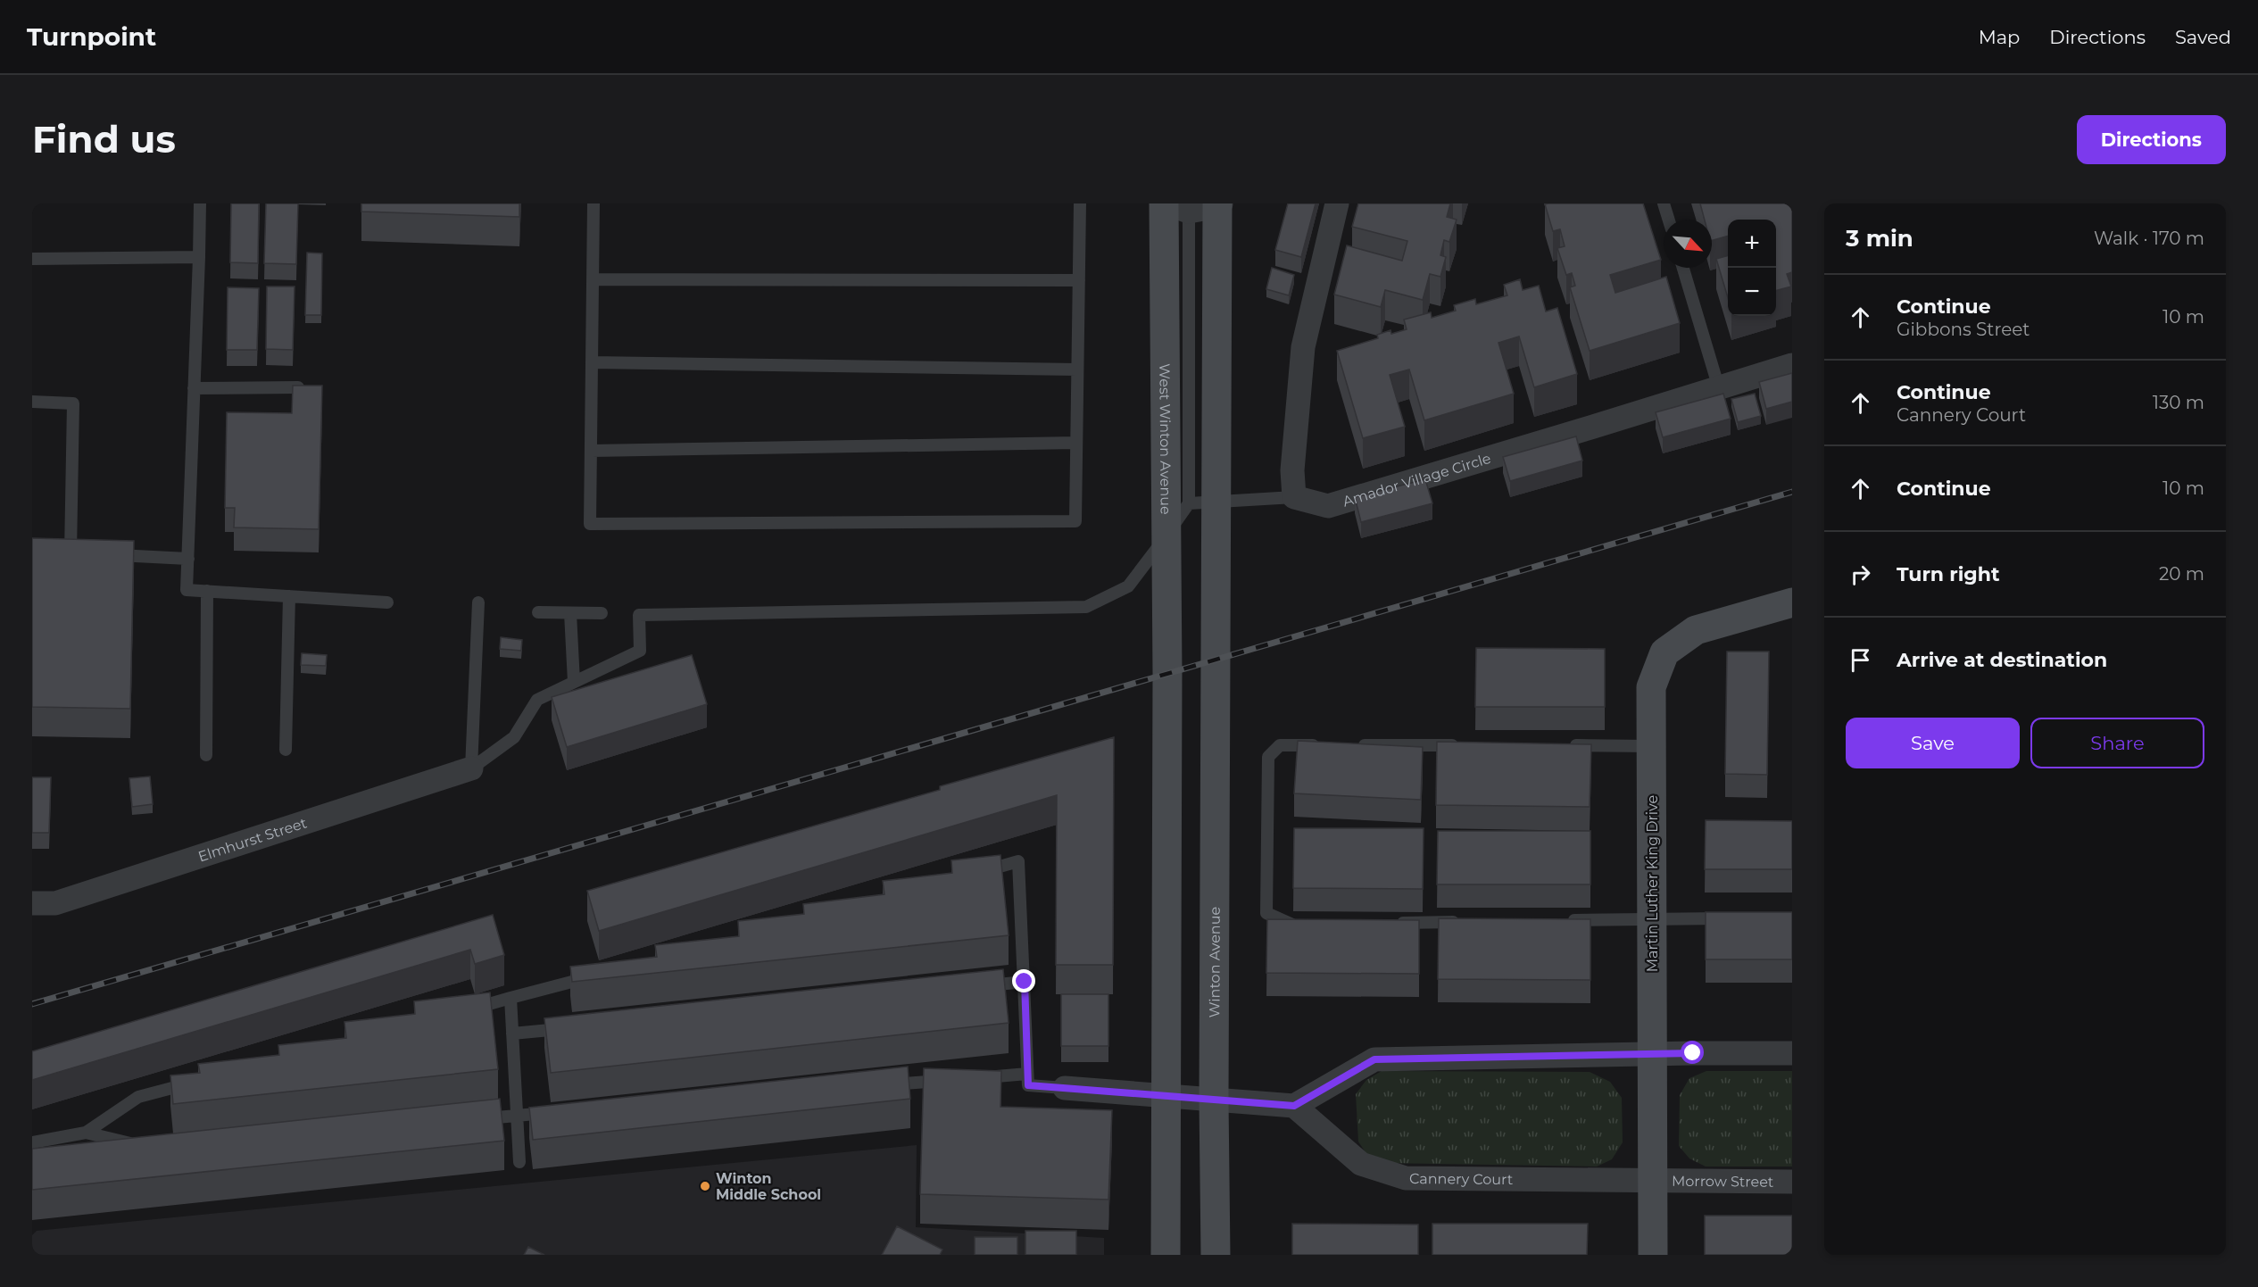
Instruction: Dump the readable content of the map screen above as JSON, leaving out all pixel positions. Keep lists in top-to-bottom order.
{
  "streets": {
    "main road": ["West Winton Avenue", "Martin Luther King Drive", "Winton Avenue"],
    "street": [
      "Amador Village Circle",
      "Elmhurst Street",
      "Cannery Court",
      "Morrow Street"
    ]
  },
  "crossings": [
    ["Martin Luther King Drive", "Cannery Court"],
    ["Martin Luther King Drive", "Morrow Street"],
    ["Cannery Court", "Morrow Street"]
  ],
  "places": ["Winton Middle School"],
  "north": "bottom right",
  "page": {
    "header": "Turnpoint",
    "nav": ["Map", "Directions", "Saved"],
    "buttons": [
      "Directions",
      ["Save", "Share"]
    ],
    "title": "Find us",
    "heading": ["3 min", "Walk · 170 m"],
    "map_buttons": ["+", "−"],
    "list": [
      ["Continue", "Gibbons Street", "10 m"],
      ["Continue", "Cannery Court", "130 m"],
      ["Continue", "10 m"],
      ["Turn right", "20 m"],
      "Arrive at destination"
    ]
  }
}
